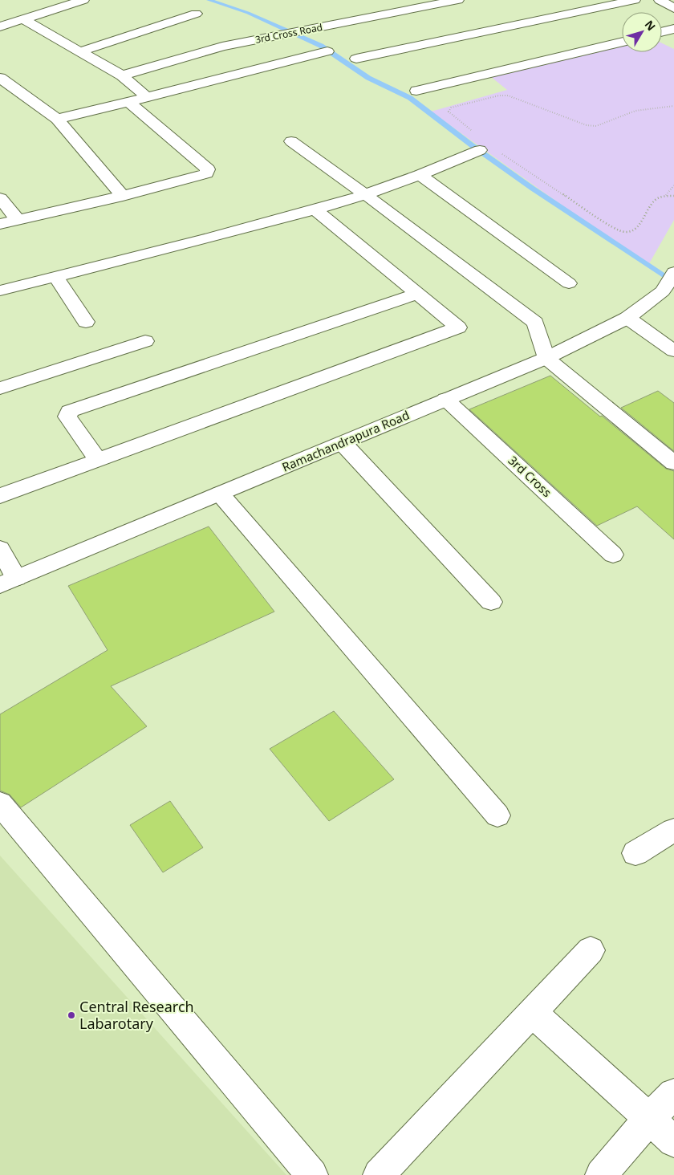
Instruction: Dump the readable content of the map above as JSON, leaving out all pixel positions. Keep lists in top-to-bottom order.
{
  "streets": {
    "street": ["3rd Cross Road", "Ramachandrapura Road", "3rd Cross"]
  },
  "crossings": [
    ["Ramachandrapura Road", "3rd Cross"]
  ],
  "places": ["Central Research Labarotary"],
  "north": "top right"
}
